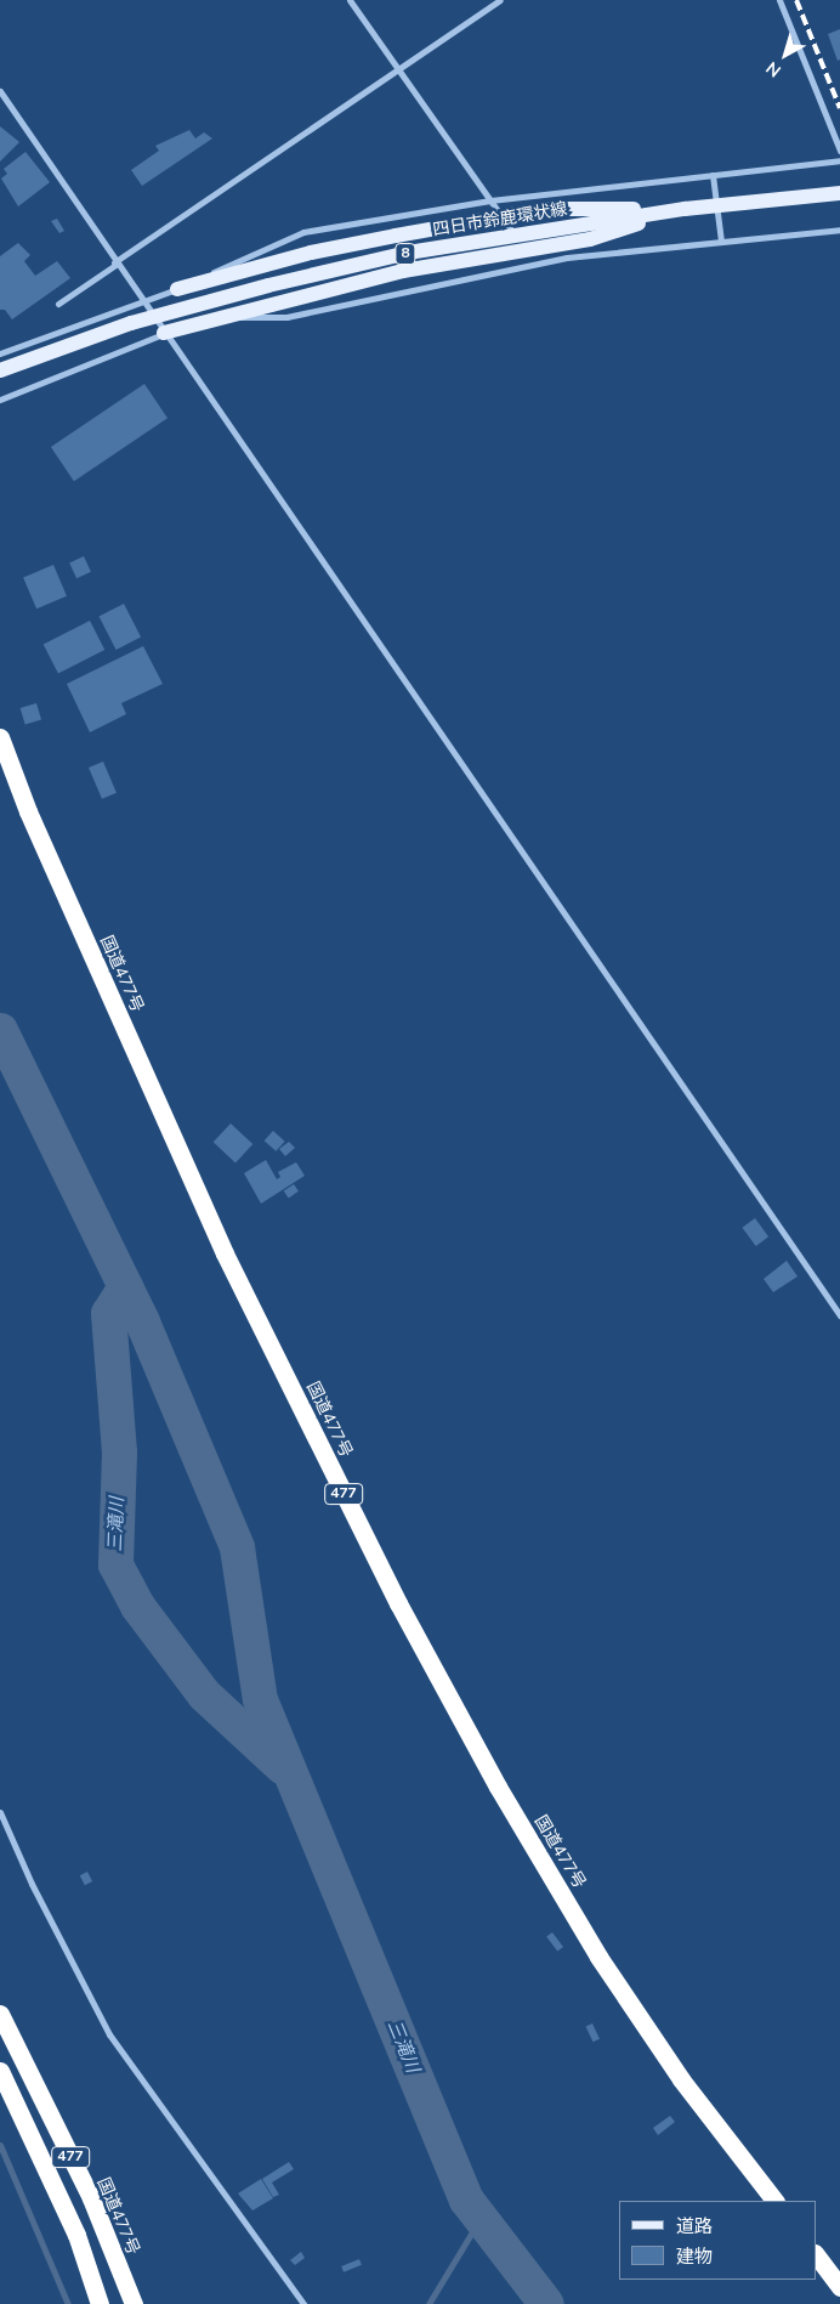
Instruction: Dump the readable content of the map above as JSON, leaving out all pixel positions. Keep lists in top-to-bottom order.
{
  "streets": {
    "highway": ["国道477号", "477"],
    "main road": ["四日市鈴鹿環状線", "8"]
  },
  "crossings": [
    ["四日市鈴鹿環状線", "8"]
  ],
  "water": ["三滝川"],
  "legend": ["道路", "建物"],
  "north": "bottom left"
}
